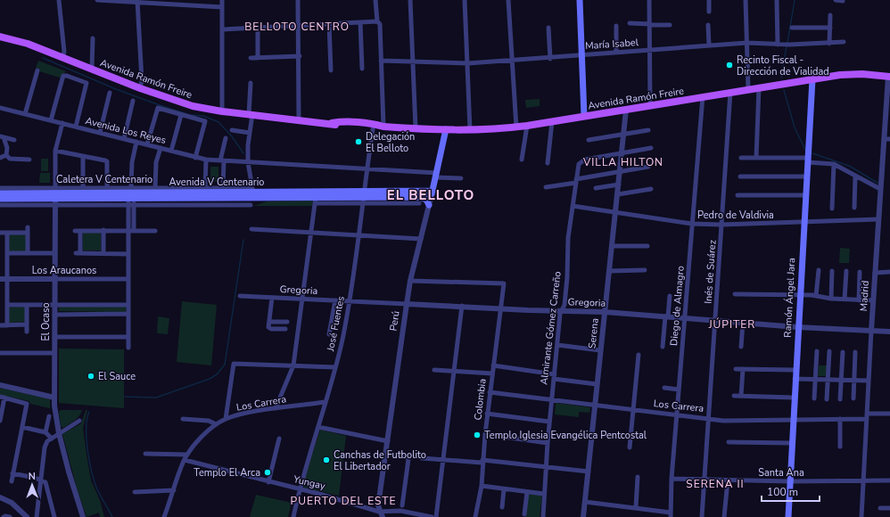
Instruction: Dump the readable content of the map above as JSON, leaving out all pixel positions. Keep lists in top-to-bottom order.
{
  "streets": {
    "main road": [
      "Avenida Ramón Freire",
      "Avenida V Centenario",
      "Ramón Ángel Jara",
      "Perú"
    ],
    "street": [
      "María Isabel",
      "Avenida Los Reyes",
      "Caletera V Centenario",
      "Pedro de Valdivia",
      "Los Araucanos",
      "Inés de Suárez",
      "Gregoria",
      "Madrid",
      "Diego de Almagro",
      "El Ocaso",
      "José Fuentes",
      "Almirante Gómez Carreño",
      "Serena",
      "Colombia",
      "Los Carrera",
      "Santa Ana",
      "Yungay"
    ]
  },
  "crossings": [
    ["María Isabel", "José Fuentes"],
    ["Avenida Ramón Freire", "Inés de Suárez"],
    ["Avenida Ramón Freire", "Madrid"],
    ["Avenida Ramón Freire", "Ramón Ángel Jara"],
    ["Avenida Ramón Freire", "Diego de Almagro"],
    ["Avenida Ramón Freire", "Perú"],
    ["Avenida Ramón Freire", "José Fuentes"],
    ["Avenida Ramón Freire", "Serena"],
    ["Avenida Los Reyes", "Caletera V Centenario"],
    ["Avenida Los Reyes", "Perú"],
    ["Avenida Los Reyes", "El Ocaso"],
    ["Avenida Los Reyes", "José Fuentes"],
    ["Caletera V Centenario", "Avenida V Centenario"],
    ["Caletera V Centenario", "El Ocaso"],
    ["Avenida V Centenario", "Perú"],
    ["Avenida V Centenario", "El Ocaso"],
    ["Avenida V Centenario", "José Fuentes"],
    ["Pedro de Valdivia", "Inés de Suárez"],
    ["Pedro de Valdivia", "Madrid"],
    ["Pedro de Valdivia", "Ramón Ángel Jara"],
    ["Pedro de Valdivia", "Diego de Almagro"],
    ["Pedro de Valdivia", "Almirante Gómez Carreño"],
    ["Pedro de Valdivia", "Serena"],
    ["Los Araucanos", "El Ocaso"],
    ["Inés de Suárez", "Gregoria"],
    ["Inés de Suárez", "Los Carrera"],
    ["Inés de Suárez", "Santa Ana"],
    ["Gregoria", "Madrid"],
    ["Gregoria", "Ramón Ángel Jara"],
    ["Gregoria", "Diego de Almagro"],
    ["Gregoria", "Perú"],
    ["Gregoria", "José Fuentes"],
    ["Gregoria", "Almirante Gómez Carreño"],
    ["Gregoria", "Serena"],
    ["Gregoria", "Colombia"],
    ["Madrid", "Los Carrera"],
    ["Madrid", "Santa Ana"],
    ["Ramón Ángel Jara", "Los Carrera"],
    ["Ramón Ángel Jara", "Santa Ana"],
    ["Diego de Almagro", "Los Carrera"],
    ["Diego de Almagro", "Santa Ana"],
    ["Perú", "Colombia"],
    ["Perú", "Yungay"],
    ["José Fuentes", "Los Carrera"],
    ["José Fuentes", "Yungay"],
    ["Almirante Gómez Carreño", "Serena"],
    ["Almirante Gómez Carreño", "Los Carrera"],
    ["Serena", "Los Carrera"],
    ["Colombia", "Los Carrera"],
    ["Los Carrera", "Yungay"]
  ],
  "districts": [
    "BELLOTO CENTRO",
    "VILLA HILTON",
    "EL BELLOTO",
    "JÚPITER",
    "SERENA II",
    "PUERTO DEL ESTE"
  ],
  "places": [
    "Recinto Fiscal - Dirección de Vialidad",
    "Delegación El Belloto",
    "El Sauce",
    "Templo Iglesia Evangélica Pentcostal",
    "Canchas de Futbolito El Libertador",
    "Templo El Arca"
  ],
  "scale_bar": "100 m",
  "north": "top"
}
